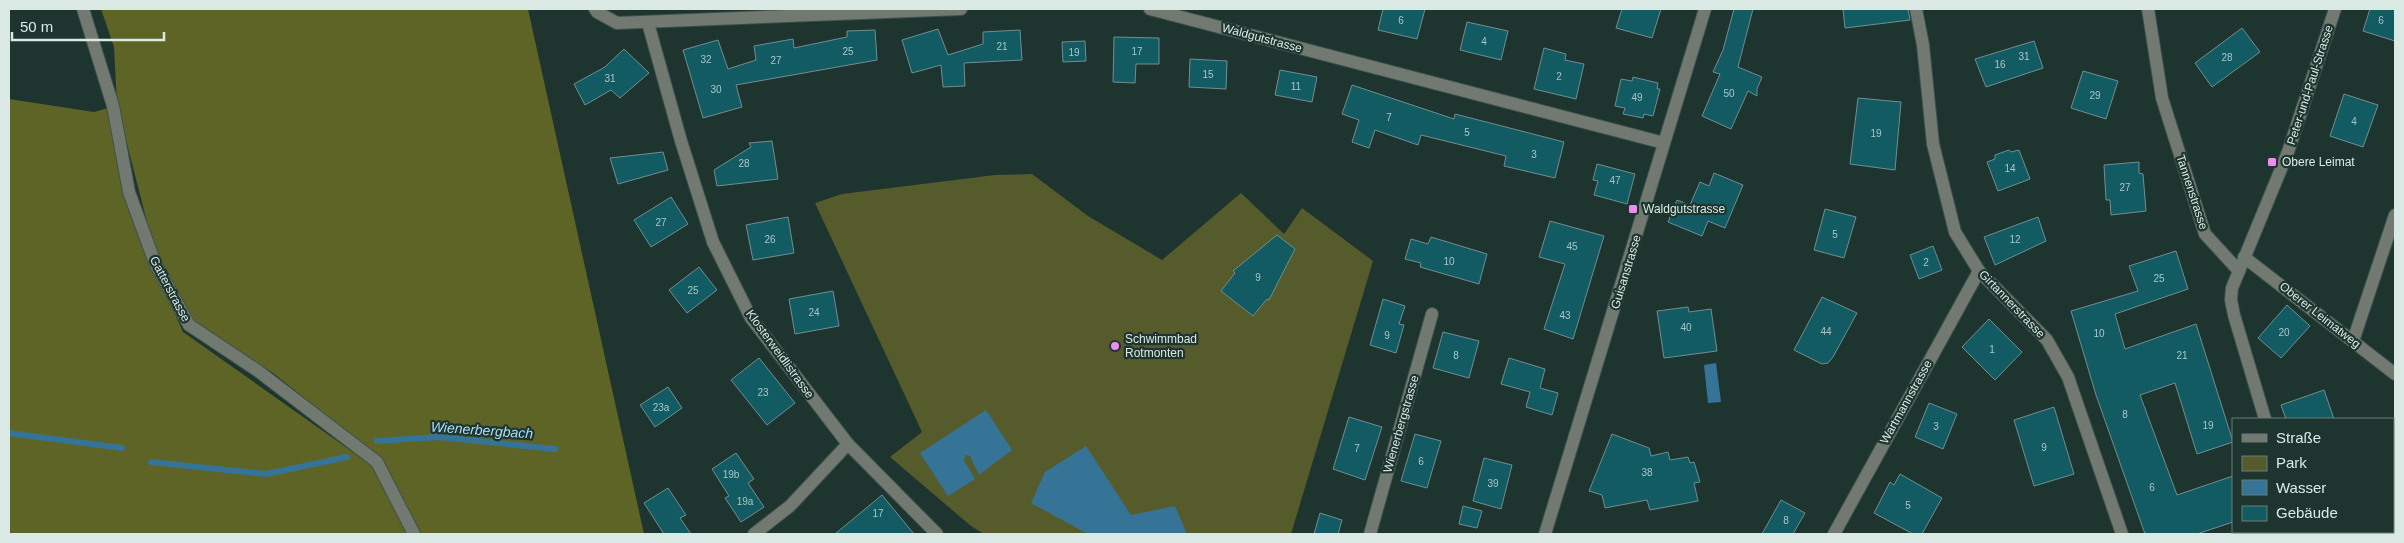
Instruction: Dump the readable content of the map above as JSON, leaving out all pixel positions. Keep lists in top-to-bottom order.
{
  "streets": {
    "street": [
      "Waldgutstrasse",
      "Peter-und-Paul-Strasse",
      "Tannenstrasse",
      "Guisanstrasse",
      "Gatterstrasse",
      "Girtannerstrasse",
      "Oberer Leimatweg",
      "Klosterweidlistrasse",
      "Wartmannstrasse",
      "Wienerbergstrasse"
    ]
  },
  "crossings": [
    ["Waldgutstrasse", "Guisanstrasse"],
    ["Peter-und-Paul-Strasse", "Tannenstrasse"],
    ["Peter-und-Paul-Strasse", "Oberer Leimatweg"],
    ["Girtannerstrasse", "Wartmannstrasse"]
  ],
  "water": ["Wienerbergbach"],
  "places": {
    "transit": ["Obere Leimat", "Waldgutstrasse"],
    "other": ["Schwimmbad Rotmonten"]
  },
  "house_numbers": [
    "6",
    "6",
    "4",
    "21",
    "25",
    "17",
    "19",
    "31",
    "28",
    "32",
    "27",
    "16",
    "15",
    "2",
    "31",
    "11",
    "30",
    "50",
    "29",
    "49",
    "7",
    "4",
    "5",
    "19",
    "3",
    "28",
    "14",
    "47",
    "27",
    "27",
    "5",
    "26",
    "12",
    "45",
    "10",
    "2",
    "9",
    "25",
    "25",
    "24",
    "43",
    "40",
    "44",
    "20",
    "10",
    "9",
    "1",
    "8",
    "21",
    "23",
    "23a",
    "8",
    "19",
    "3",
    "9",
    "7",
    "6",
    "38",
    "19b",
    "39",
    "6",
    "19a",
    "5",
    "17",
    "8"
  ],
  "legend": [
    "Straße",
    "Park",
    "Wasser",
    "Gebäude"
  ],
  "scale_bar": "50 m"
}
